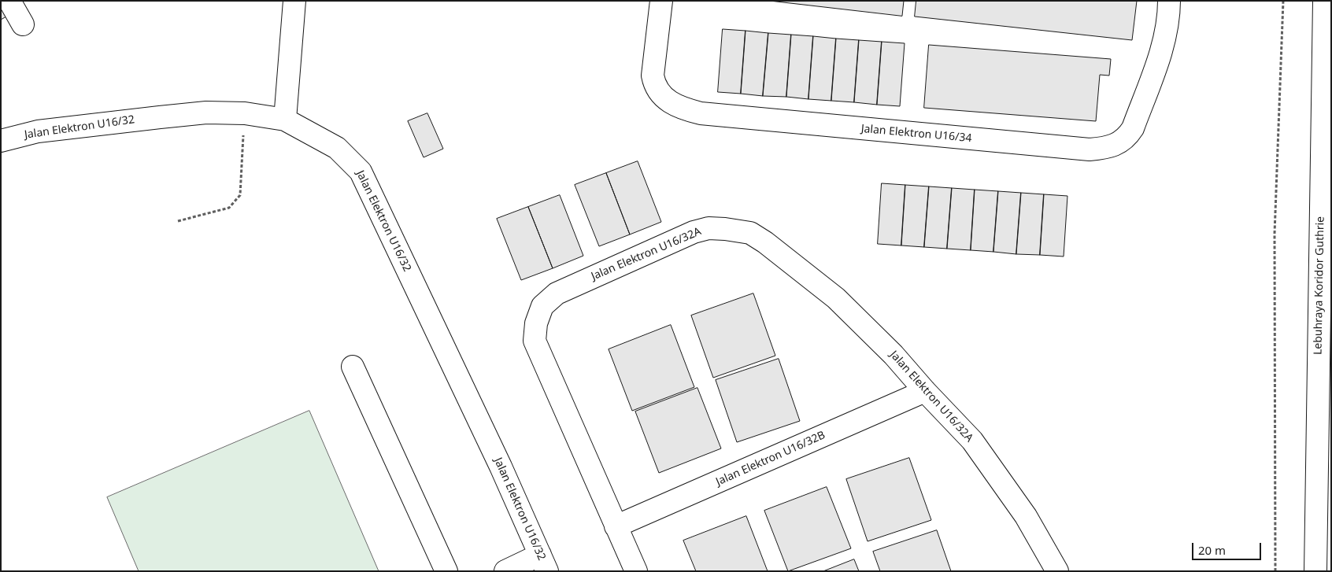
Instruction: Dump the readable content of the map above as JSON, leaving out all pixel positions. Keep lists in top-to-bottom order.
{
  "streets": {
    "main road": [
      "Jalan Elektron U16/32",
      "Jalan Elektron U16/34",
      "Jalan Elektron U16/32A",
      "Lebuhraya Koridor Guthrie",
      "Jalan Elektron U16/32B"
    ]
  },
  "crossings": [
    ["Jalan Elektron U16/32A", "Jalan Elektron U16/32B"]
  ],
  "scale_bar": "20 m"
}
